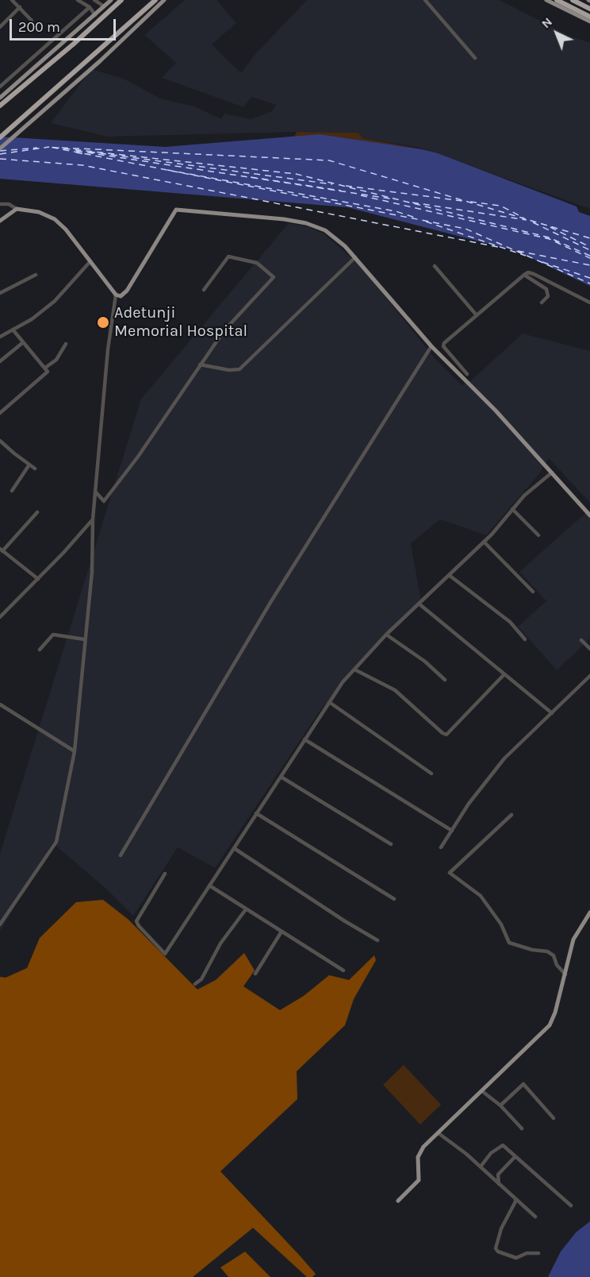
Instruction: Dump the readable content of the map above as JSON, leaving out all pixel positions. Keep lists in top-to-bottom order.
{
  "places": ["Adetunji Memorial Hospital"],
  "scale_bar": "200 m",
  "north": "top left"
}
